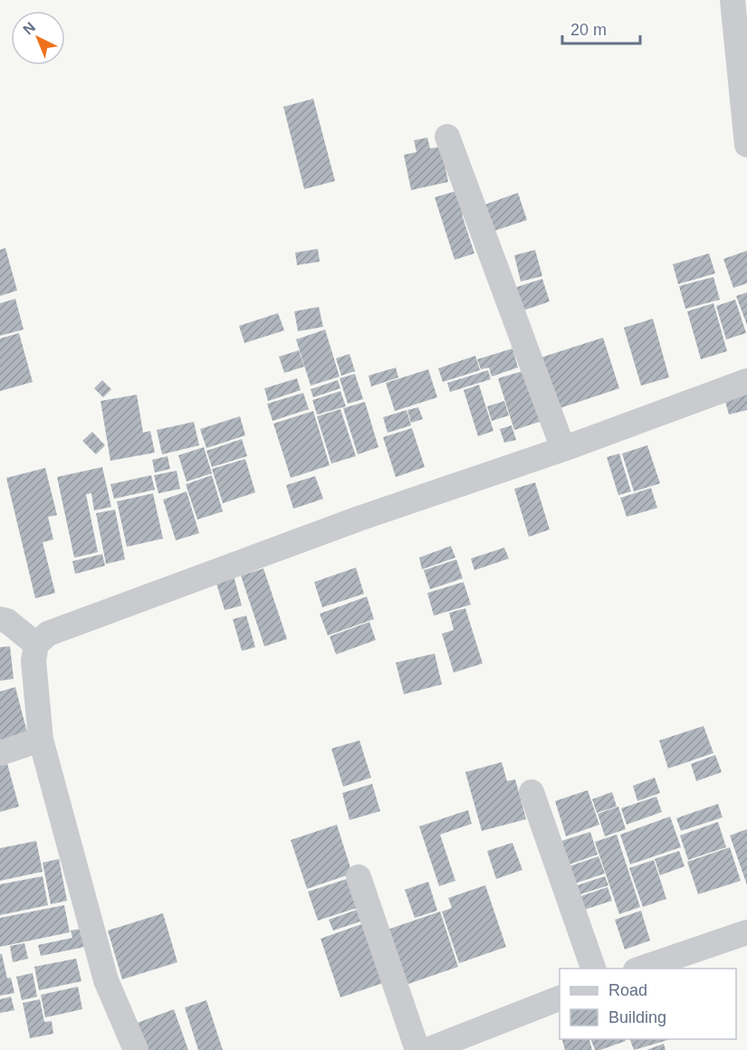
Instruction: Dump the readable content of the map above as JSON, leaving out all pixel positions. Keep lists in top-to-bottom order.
{
  "legend": ["Road", "Building"],
  "scale_bar": "20 m",
  "north": "top left"
}
